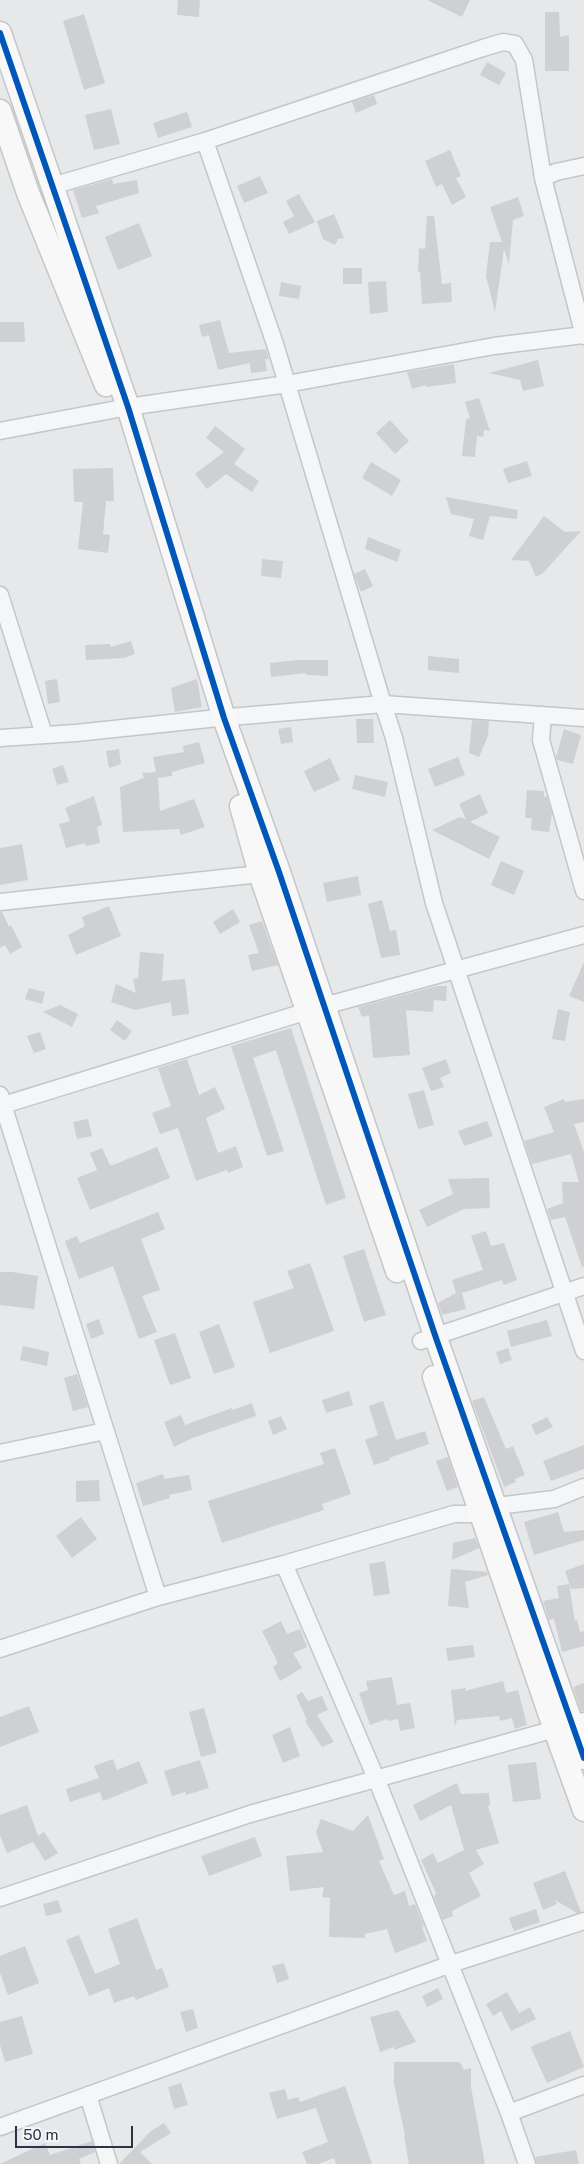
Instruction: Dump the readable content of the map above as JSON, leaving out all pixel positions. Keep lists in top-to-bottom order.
{
  "scale_bar": "50 m"
}
